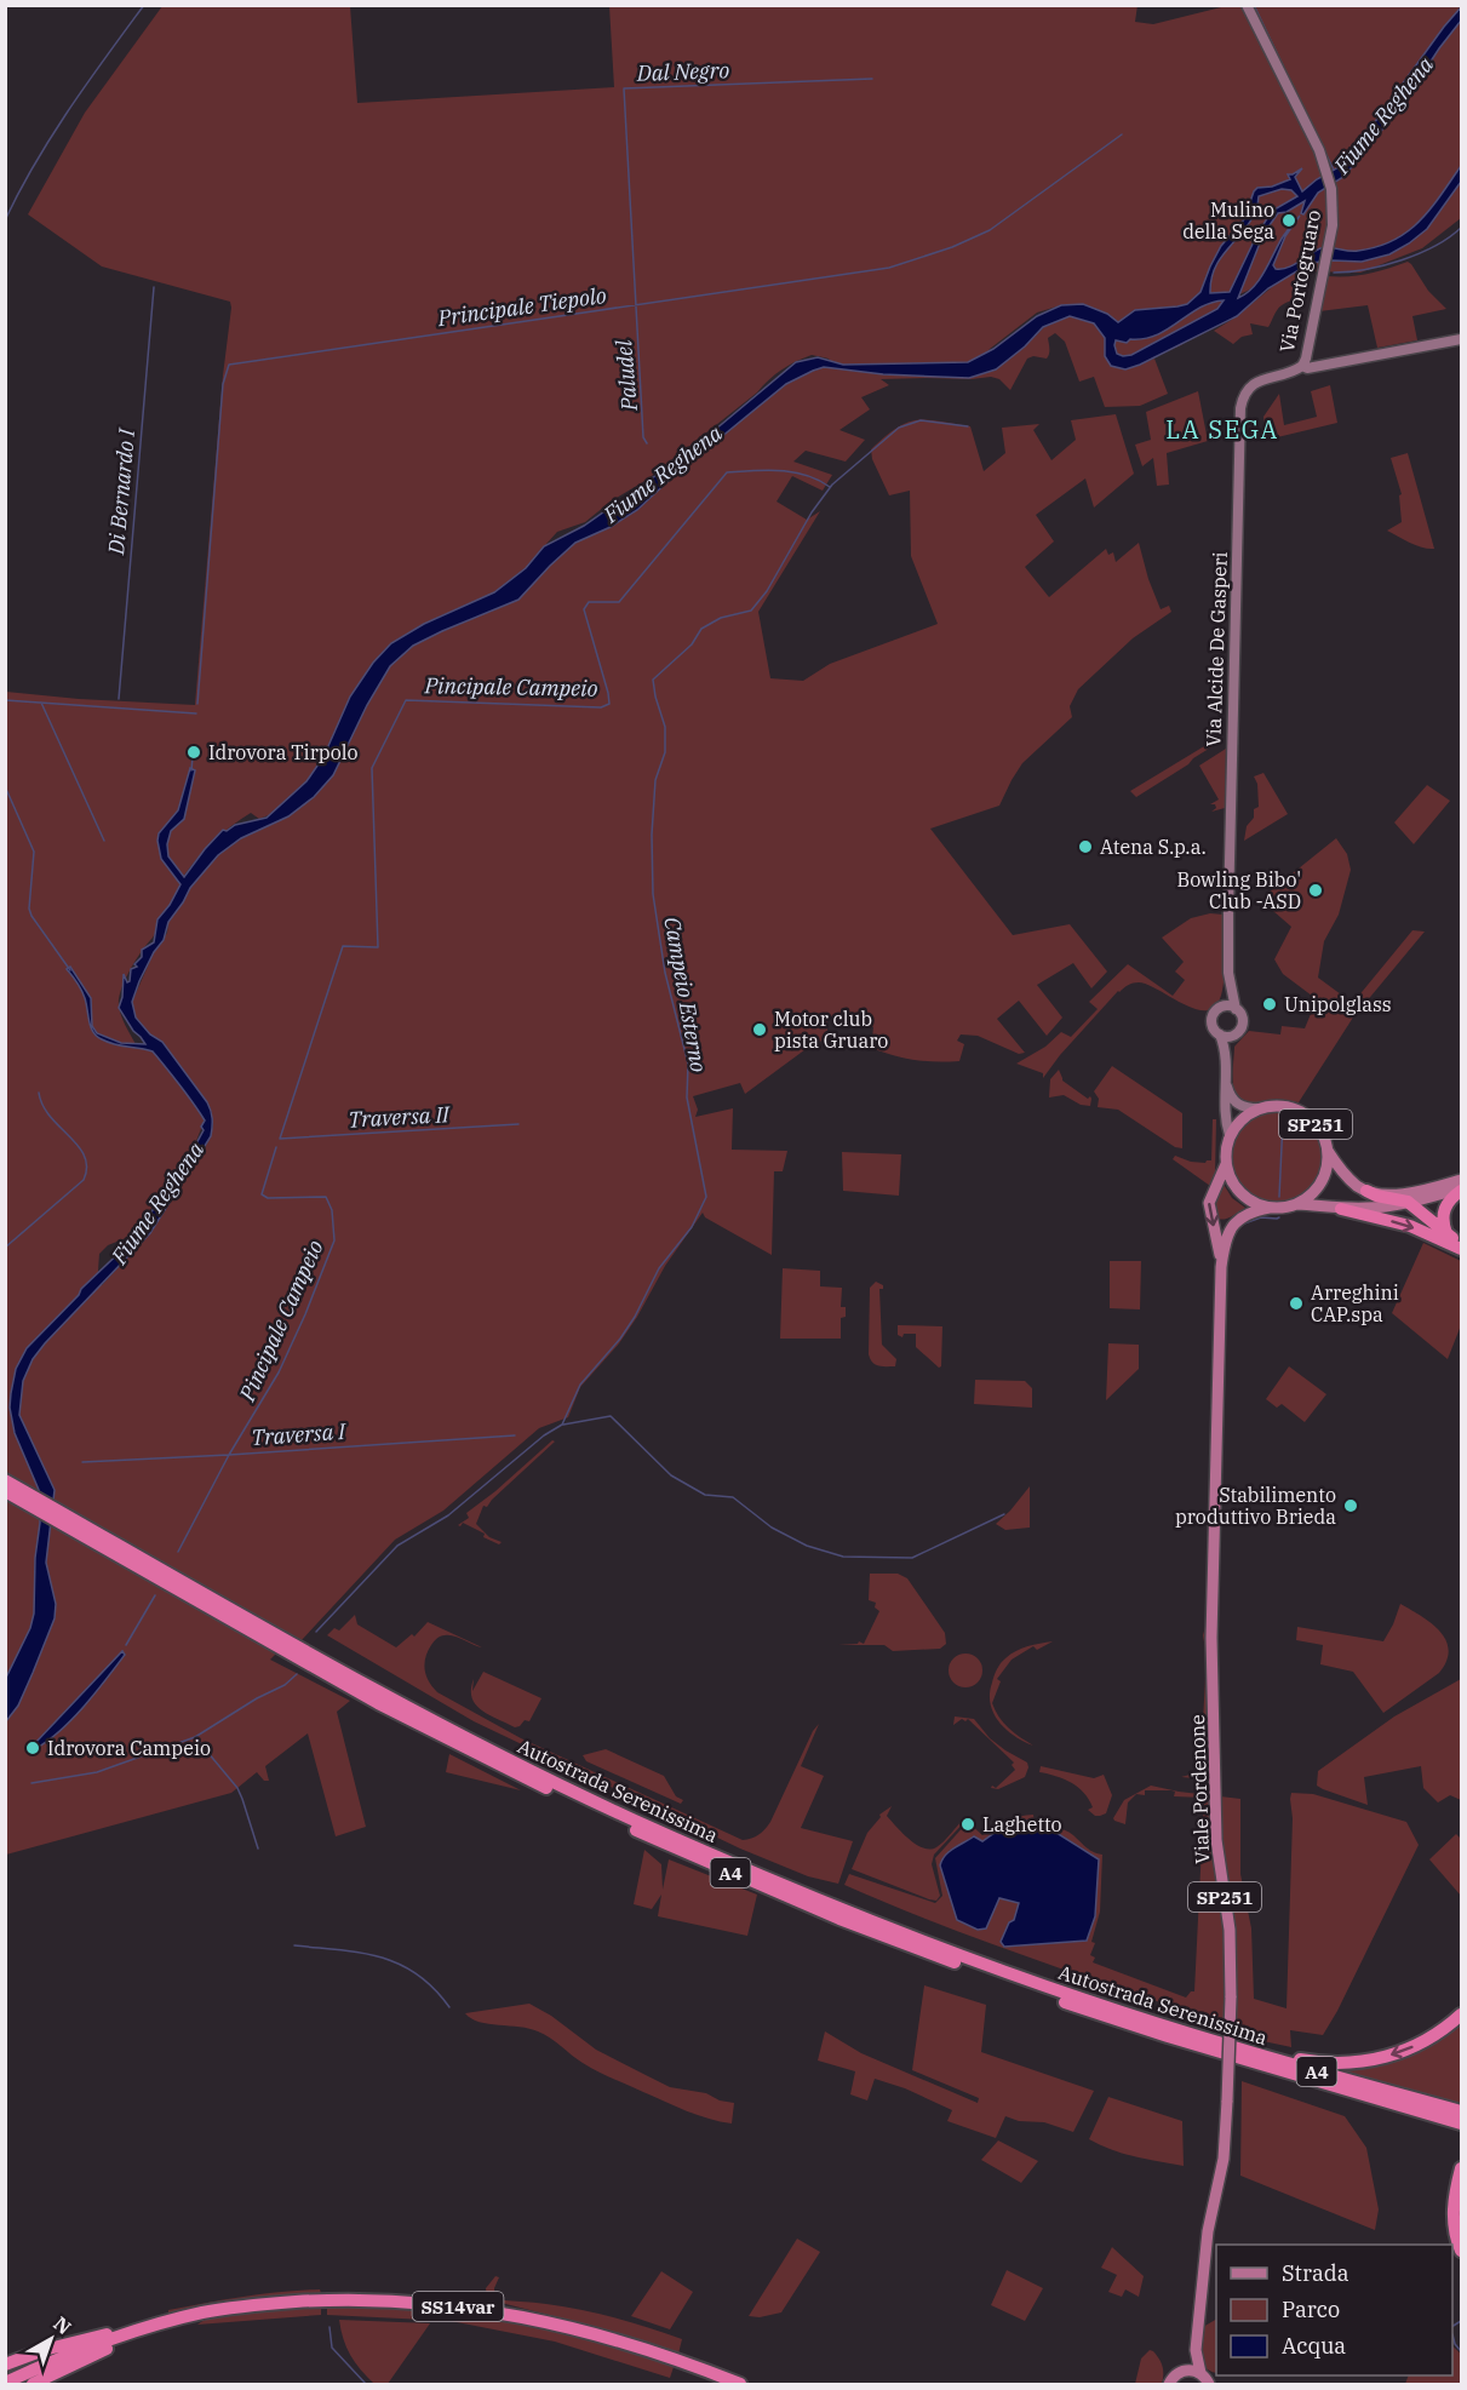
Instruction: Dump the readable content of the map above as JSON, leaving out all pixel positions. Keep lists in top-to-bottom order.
{
  "streets": {
    "highway": ["Autostrada Serenissima", "A4", "SS14var"],
    "main road": [
      "Via Portogruaro",
      "Via Alcide De Gasperi",
      "SP251",
      "Viale Pordenone"
    ]
  },
  "crossings": [
    ["Via Portogruaro", "Via Alcide De Gasperi"],
    ["SP251", "Viale Pordenone"]
  ],
  "districts": ["LA SEGA"],
  "water": [
    "Dal Negro",
    "Fiume Reghena",
    "Principale Tiepolo",
    "Paludel",
    "Di Bernardo I",
    "Pincipale Campeio",
    "Campeio Esterno",
    "Traversa II",
    "Traversa I"
  ],
  "places": [
    "Mulino della Sega",
    "Idrovora Tirpolo",
    "Atena S.p.a.",
    "Bowling Bibo' Club -ASD",
    "Unipolglass",
    "Motor club pista Gruaro",
    "Arreghini CAP.spa",
    "Stabilimento produttivo Brieda",
    "Idrovora Campeio",
    "Laghetto"
  ],
  "legend": ["Strada", "Parco", "Acqua"],
  "north": "top right"
}
